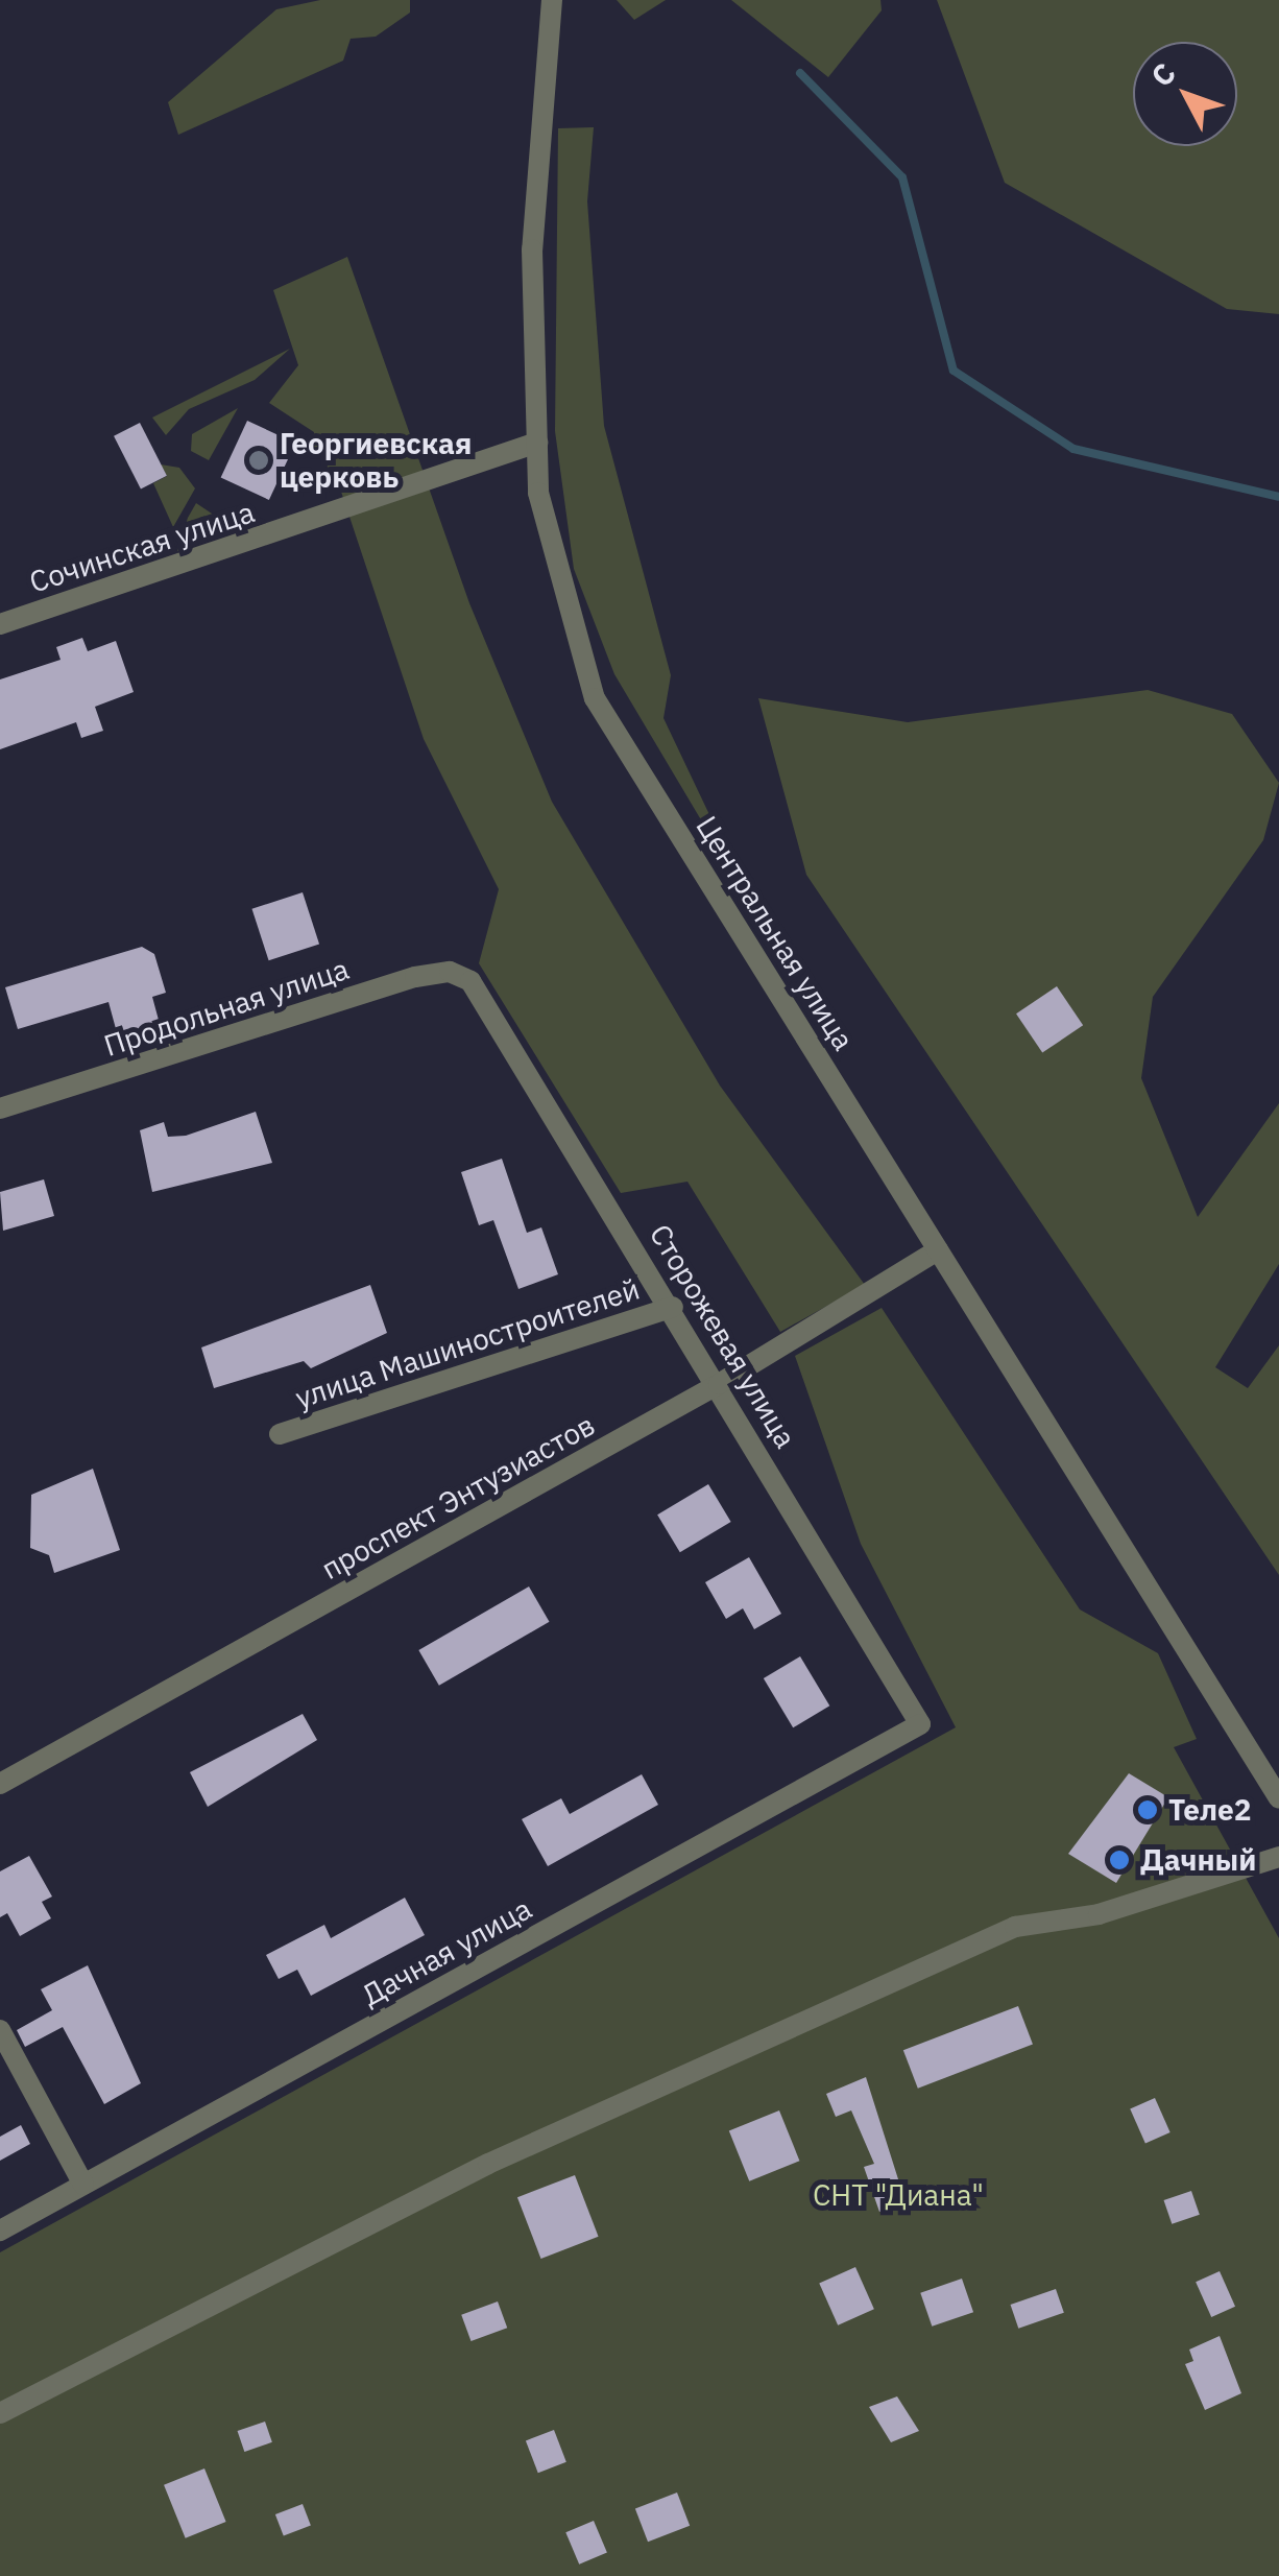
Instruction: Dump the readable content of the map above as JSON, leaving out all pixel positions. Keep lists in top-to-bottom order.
{
  "streets": {
    "street": [
      "Сочинская улица",
      "Центральная улица",
      "Продольная улица",
      "Сторожевая улица",
      "улица Машиностроителей",
      "проспект Энтузиастов",
      "Дачная улица"
    ]
  },
  "crossings": [
    ["Сочинская улица", "Центральная улица"],
    ["Центральная улица", "проспект Энтузиастов"],
    ["Продольная улица", "Сторожевая улица"],
    ["Сторожевая улица", "улица Машиностроителей"],
    ["Сторожевая улица", "проспект Энтузиастов"],
    ["Сторожевая улица", "Дачная улица"]
  ],
  "parks": ["СНТ \"Диана\""],
  "places": ["Георгиевская церковь", "Теле2", "Дачный"],
  "north": "top left"
}
